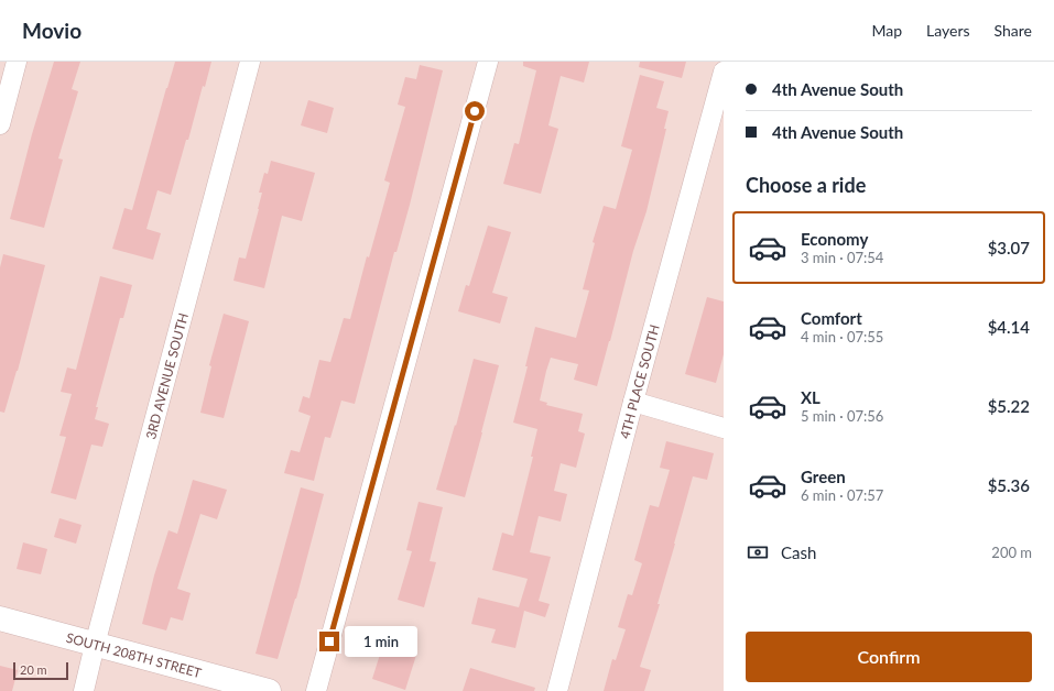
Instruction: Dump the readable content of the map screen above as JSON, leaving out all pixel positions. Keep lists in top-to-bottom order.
{
  "streets": {
    "street": ["3RD AVENUE SOUTH", "4TH PLACE SOUTH", "SOUTH 208TH STREET"]
  },
  "crossings": [
    ["3RD AVENUE SOUTH", "SOUTH 208TH STREET"]
  ],
  "scale_bar": "20 m",
  "page": {
    "header": "Movio",
    "nav": ["Map", "Layers", "Share"],
    "banner": ["4th Avenue South", "4th Avenue South"],
    "heading": "Choose a ride",
    "list": [
      {
        "name": "Economy",
        "note": "3 min · 07:54",
        "value": "$3.07"
      },
      {
        "name": "Comfort",
        "note": "4 min · 07:55",
        "value": "$4.14"
      },
      {
        "name": "XL",
        "note": "5 min · 07:56",
        "value": "$5.22"
      },
      {
        "name": "Green",
        "note": "6 min · 07:57",
        "value": "$5.36"
      }
    ],
    "pay": ["Cash", "200 m"],
    "buttons": "Confirm",
    "bubble": "1 min",
    "scale": "20 m"
  }
}
